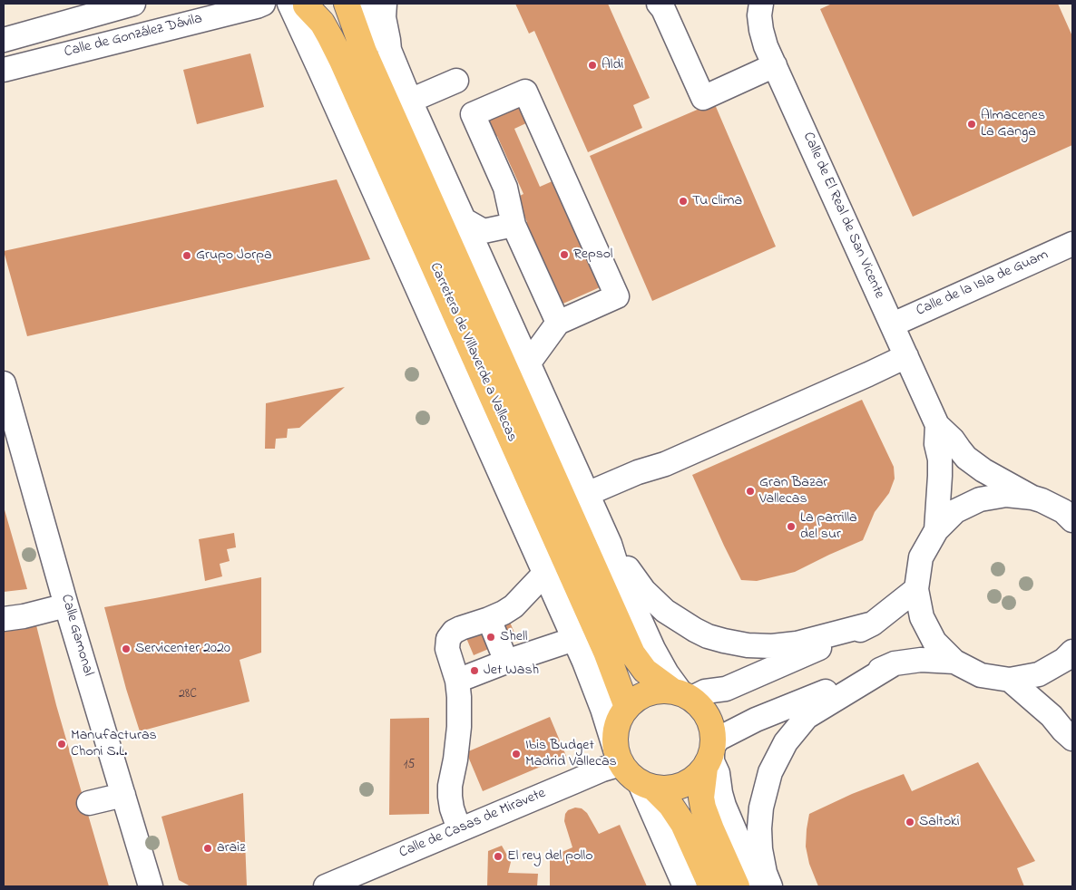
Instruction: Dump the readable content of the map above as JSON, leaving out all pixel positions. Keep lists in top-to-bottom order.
{
  "streets": {
    "main road": ["Carretera de Villaverde a Vallecas"],
    "street": [
      "Calle de González Dávila",
      "Calle de El Real de San Vicente",
      "Calle de la Isla de Guam",
      "Calle Gamonal",
      "Calle de Casas de Miravete"
    ]
  },
  "crossings": [
    ["Calle de El Real de San Vicente", "Calle de la Isla de Guam"],
    ["Carretera de Villaverde a Vallecas", "Calle de Casas de Miravete"]
  ],
  "places": [
    "Aldi",
    "Almacenes La Ganga",
    "Tu clima",
    "Repsol",
    "Grupo Jorpa",
    "Gran Bazar Vallecas",
    "La parrilla del sur",
    "Shell",
    "Servicenter 2020",
    "Jet Wash",
    "Manufacturas Choni S.L.",
    "Ibis Budget Madrid Vallecas",
    "Saltoki",
    "araiz",
    "El rey del pollo"
  ],
  "house_numbers": ["28C", "15"]
}
